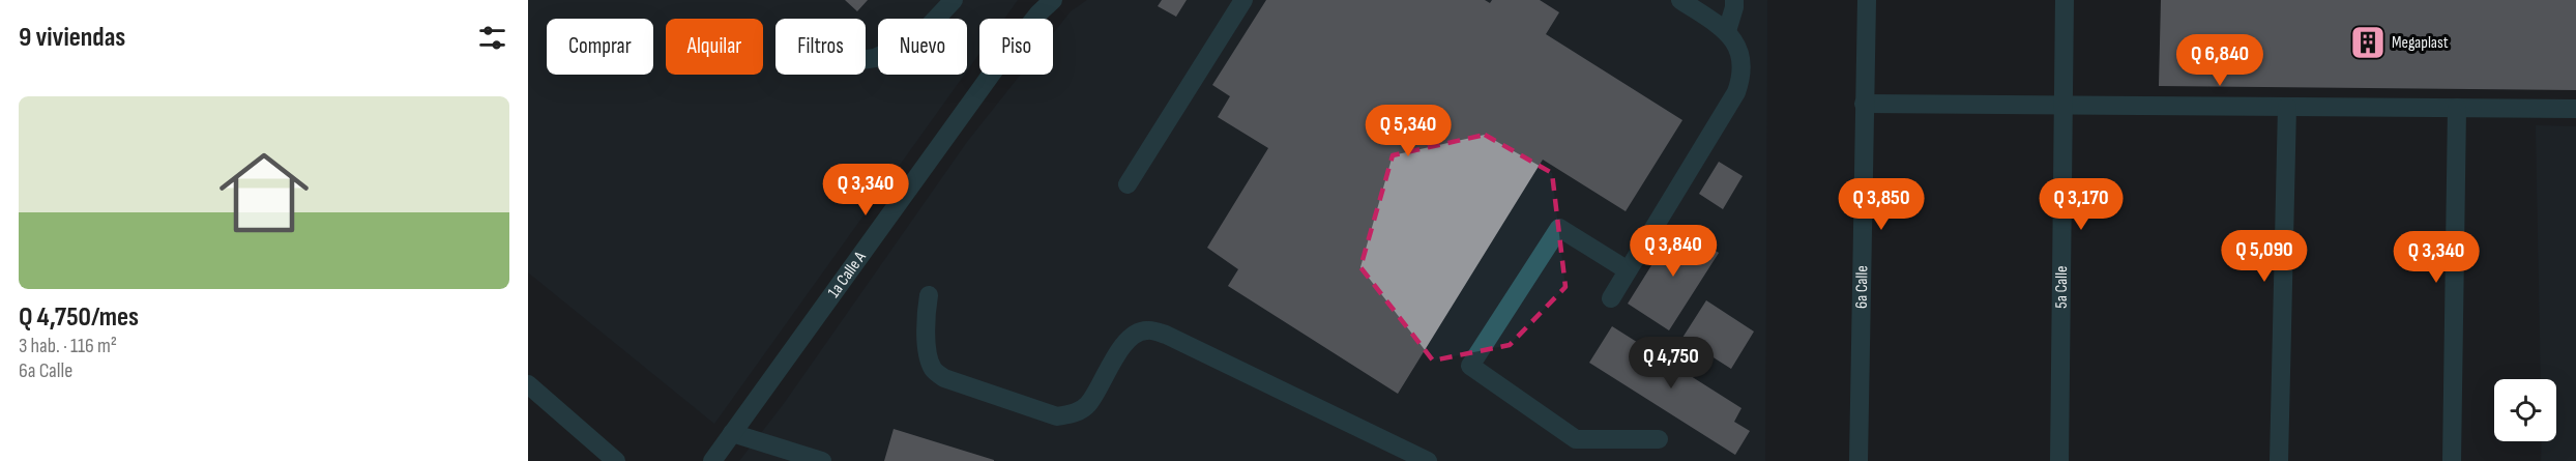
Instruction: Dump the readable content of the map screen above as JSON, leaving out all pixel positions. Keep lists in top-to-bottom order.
{
  "streets": {
    "street": ["1a Calle A", "6a Calle", "5a Calle"]
  },
  "places": {
    "building": ["Megaplast"]
  },
  "page": {
    "heading": "9 viviendas",
    "chip": [
      "Comprar",
      "Alquilar",
      "Filtros",
      "Nuevo",
      "Piso"
    ],
    "price": [
      "Q 6,840",
      "Q 5,340",
      "Q 3,340",
      "Q 3,850",
      "Q 3,170",
      "Q 3,840",
      "Q 5,090",
      "Q 3,340",
      "Q 4,750"
    ],
    "list": [
      {
        "name": "Q 4,750/mes",
        "note": "3 hab. · 116 m² · 6a Calle"
      }
    ]
  }
}
